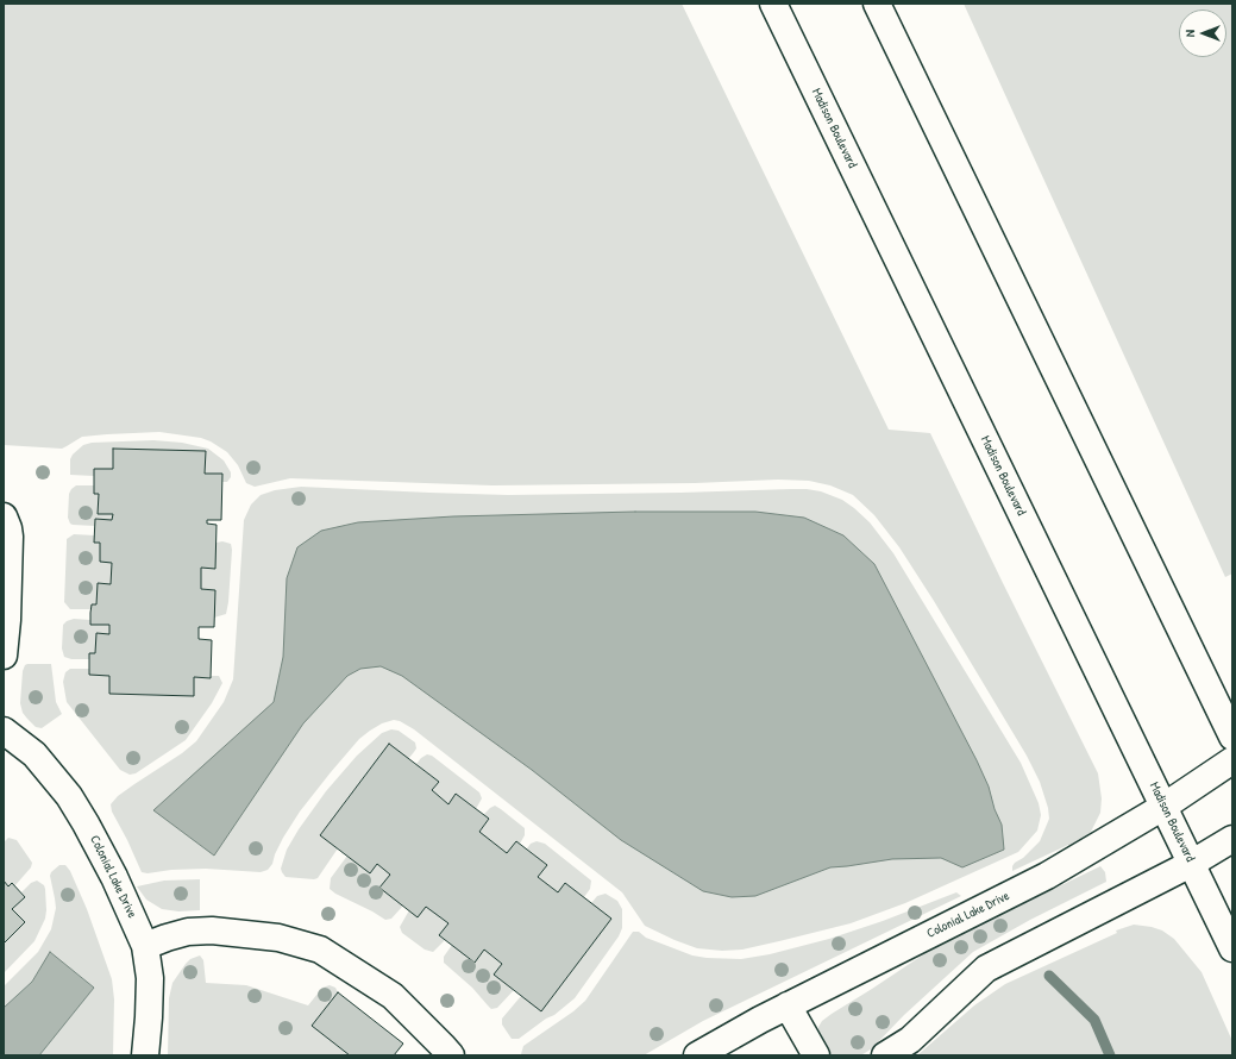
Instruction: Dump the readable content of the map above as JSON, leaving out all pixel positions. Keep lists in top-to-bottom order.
{
  "streets": {
    "main road": ["Madison Boulevard", "Colonial Lake Drive"]
  },
  "crossings": [
    ["Madison Boulevard", "Colonial Lake Drive"]
  ],
  "north": "left"
}
